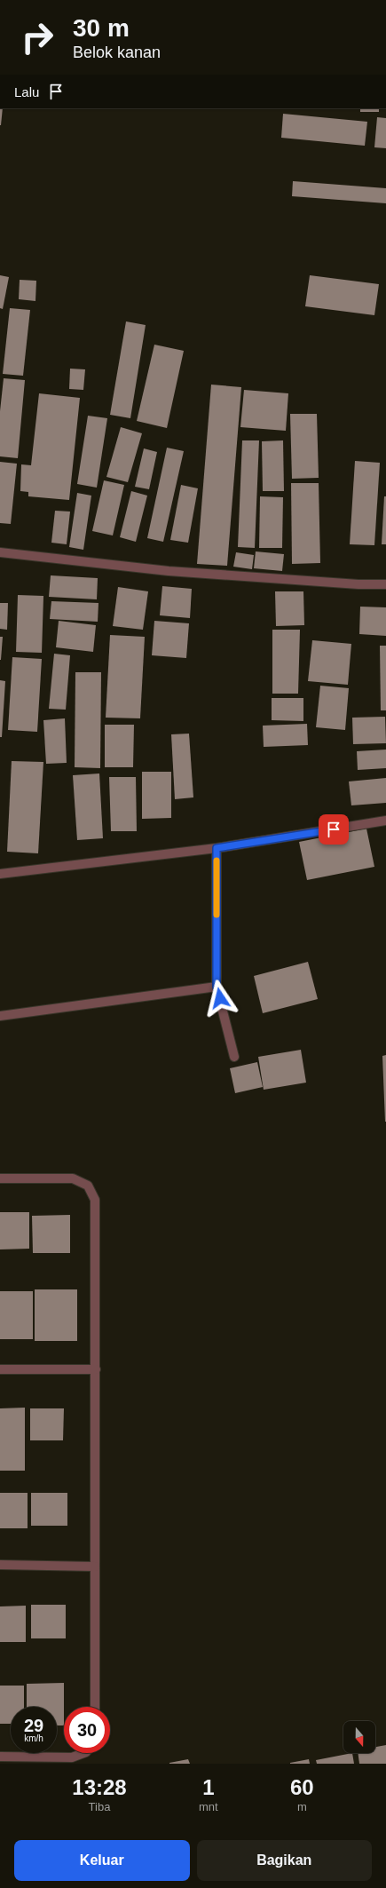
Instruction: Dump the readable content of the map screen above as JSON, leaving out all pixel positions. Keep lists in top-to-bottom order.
{
  "north": "bottom",
  "page": {
    "turn": ["30 m", "Belok kanan"],
    "then": "Lalu",
    "speed": "29 km/h",
    "limit": "30",
    "eta": [
      "13:28",
      "Tiba",
      "1",
      "mnt",
      "60",
      "m"
    ],
    "buttons": ["Keluar", "Bagikan"]
  }
}
